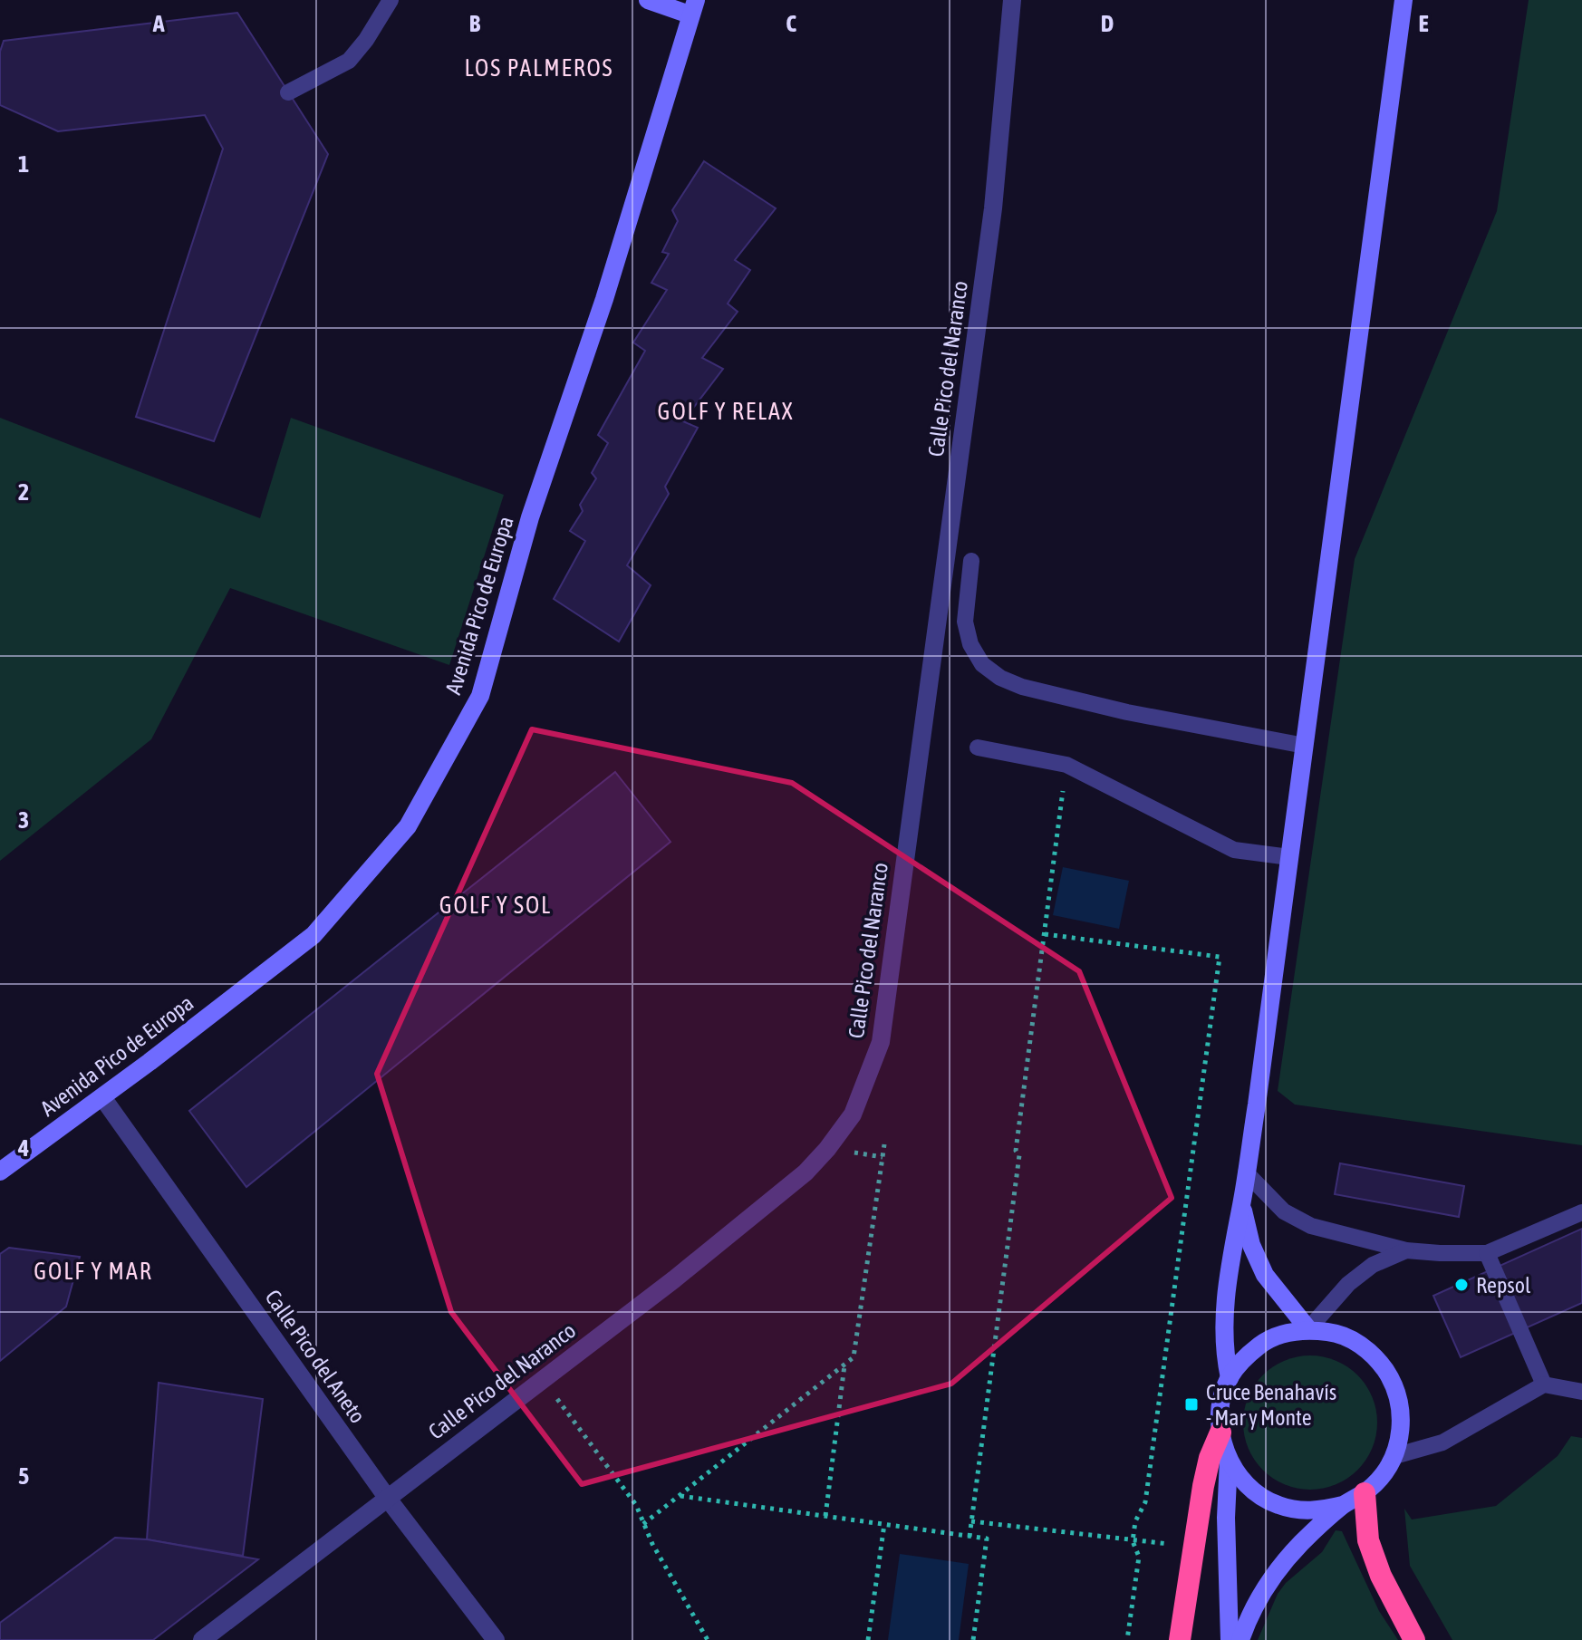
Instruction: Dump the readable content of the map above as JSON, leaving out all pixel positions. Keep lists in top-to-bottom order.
{
  "streets": {
    "main road": ["Avenida Pico de Europa"],
    "street": ["Calle Pico del Naranco", "Calle Pico del Aneto"]
  },
  "crossings": [
    ["Calle Pico del Naranco", "Calle Pico del Aneto"],
    ["Avenida Pico de Europa", "Calle Pico del Aneto"]
  ],
  "districts": [
    "LOS PALMEROS",
    "GOLF Y RELAX",
    "GOLF Y SOL",
    "GOLF Y MAR"
  ],
  "places": {
    "other": ["Repsol"],
    "transit": ["Cruce Benahavís - Mar y Monte"]
  },
  "grid": {
    "columns": [
      "A",
      "B",
      "C",
      "D",
      "E"
    ],
    "rows": [
      "1",
      "2",
      "3",
      "4",
      "5"
    ]
  }
}
